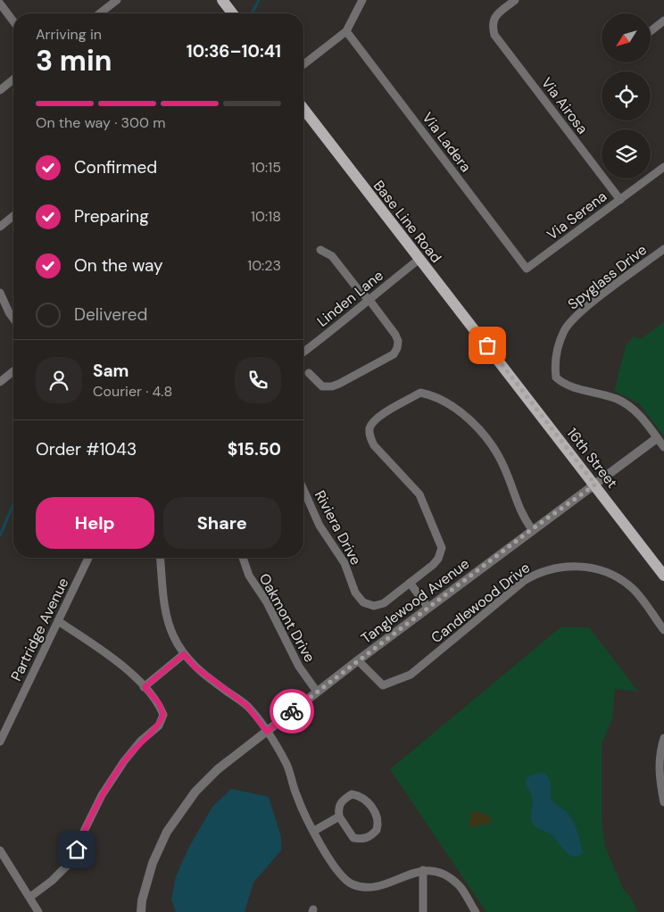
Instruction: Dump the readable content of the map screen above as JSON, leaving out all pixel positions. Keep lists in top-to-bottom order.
{
  "streets": {
    "main road": ["Base Line Road", "16th Street"],
    "street": [
      "Via Airosa",
      "Via Ladera",
      "Via Serena",
      "Spyglass Drive",
      "Linden Lane",
      "Riviera Drive",
      "Tanglewood Avenue",
      "Candlewood Drive",
      "Oakmont Drive",
      "Partridge Avenue"
    ]
  },
  "crossings": [
    ["Via Airosa", "Via Serena"],
    ["Via Ladera", "Via Serena"],
    ["Base Line Road", "Linden Lane"],
    ["Base Line Road", "16th Street"],
    ["Spyglass Drive", "Tanglewood Avenue"],
    ["16th Street", "Tanglewood Avenue"],
    ["Tanglewood Avenue", "Candlewood Drive"],
    ["Tanglewood Avenue", "Oakmont Drive"]
  ],
  "north": "bottom left",
  "page": {
    "heading": ["3 min", "Arriving in", "10:36–10:41"],
    "panel": [
      "Sam",
      "Courier · 4.8",
      "Order #1043",
      "$15.50"
    ],
    "bar": "On the way · 300 m",
    "list": [
      ["Confirmed", "10:15"],
      ["Preparing", "10:18"],
      ["On the way", "10:23"],
      "Delivered"
    ],
    "buttons": ["Help", "Share"]
  }
}
